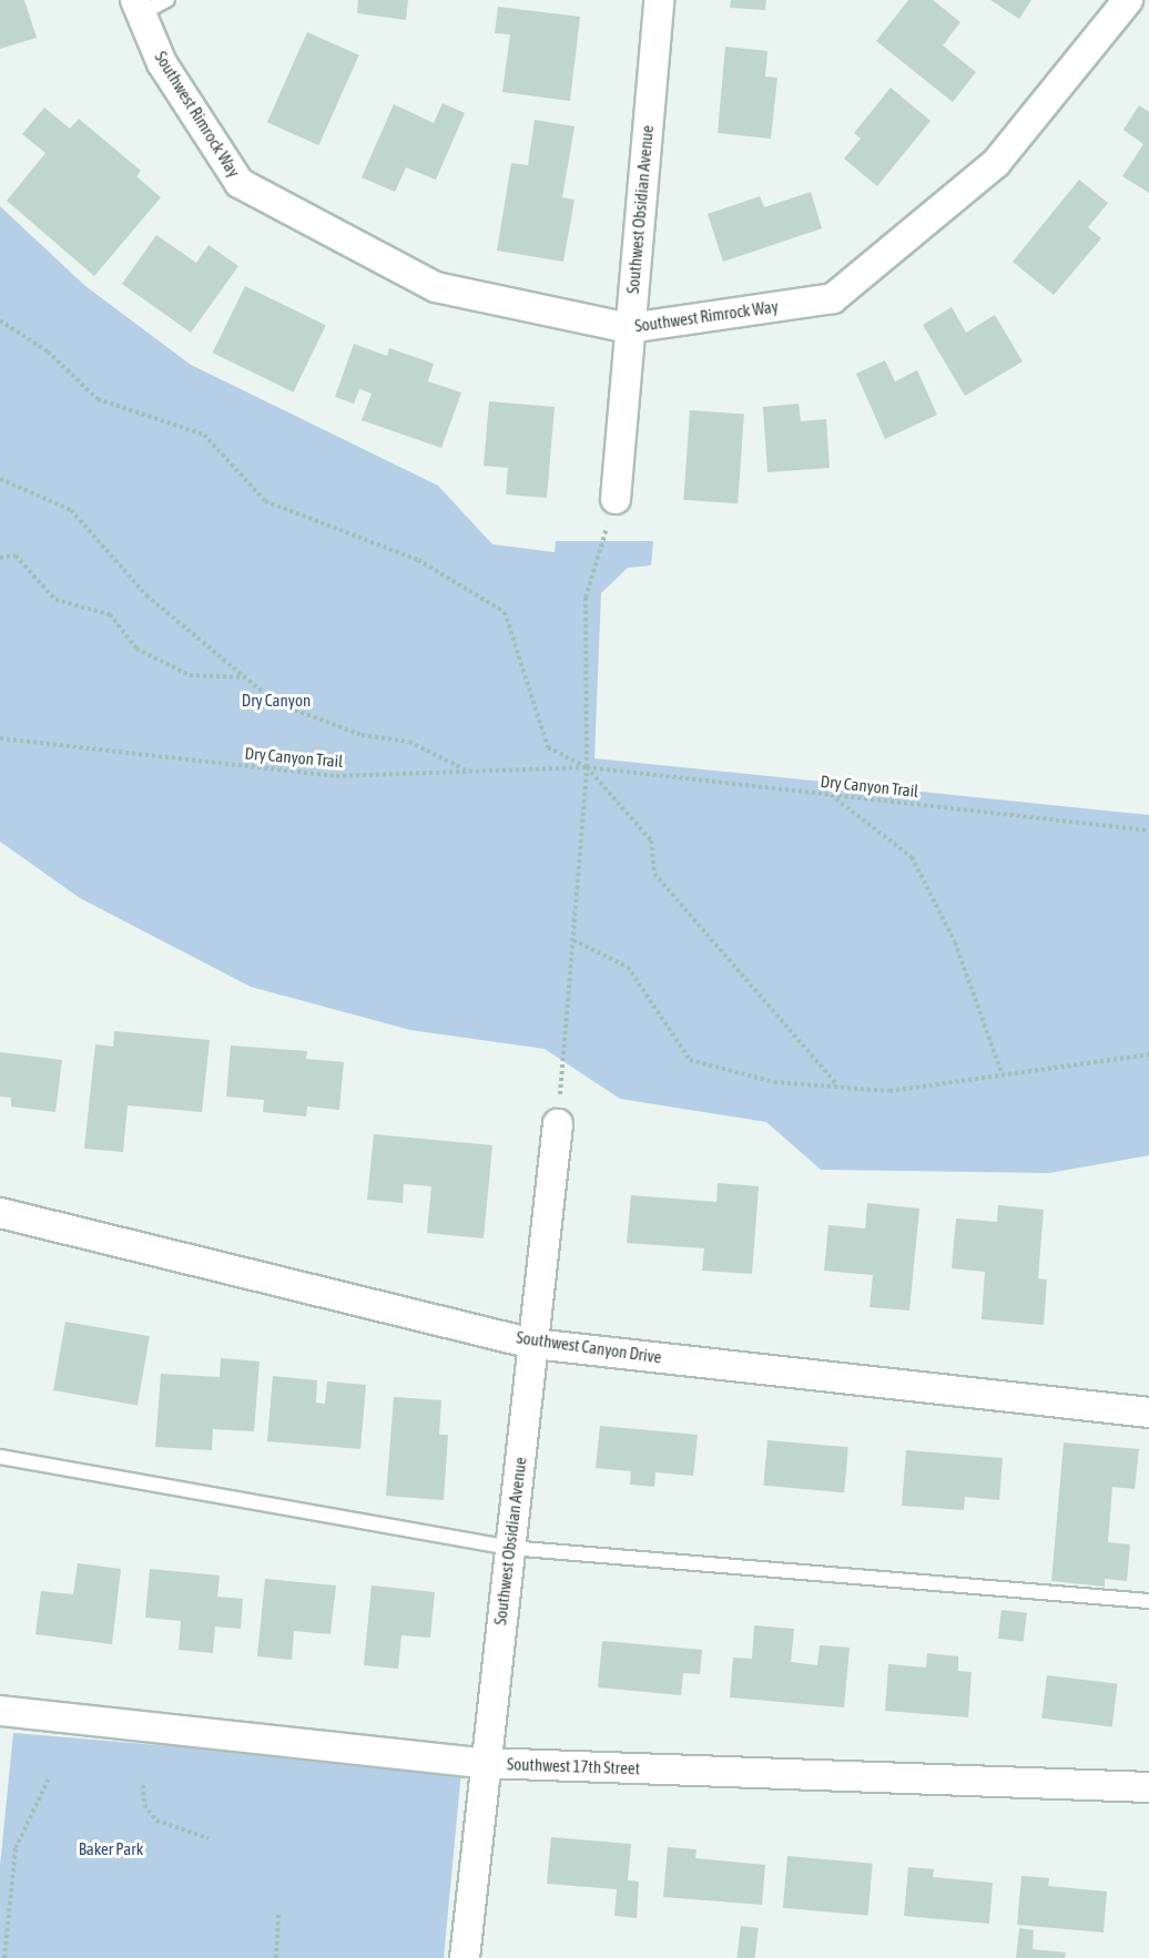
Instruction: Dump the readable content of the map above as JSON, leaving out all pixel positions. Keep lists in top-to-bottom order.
{
  "streets": {
    "street": [
      "Southwest Rimrock Way",
      "Southwest Obsidian Avenue",
      "Southwest Canyon Drive",
      "Southwest 17th Street"
    ],
    "path": ["Dry Canyon Trail"]
  },
  "crossings": [
    ["Southwest Rimrock Way", "Southwest Obsidian Avenue"],
    ["Southwest Obsidian Avenue", "Southwest Canyon Drive"],
    ["Southwest Obsidian Avenue", "Southwest 17th Street"]
  ],
  "parks": ["Dry Canyon", "Baker Park"]
}
